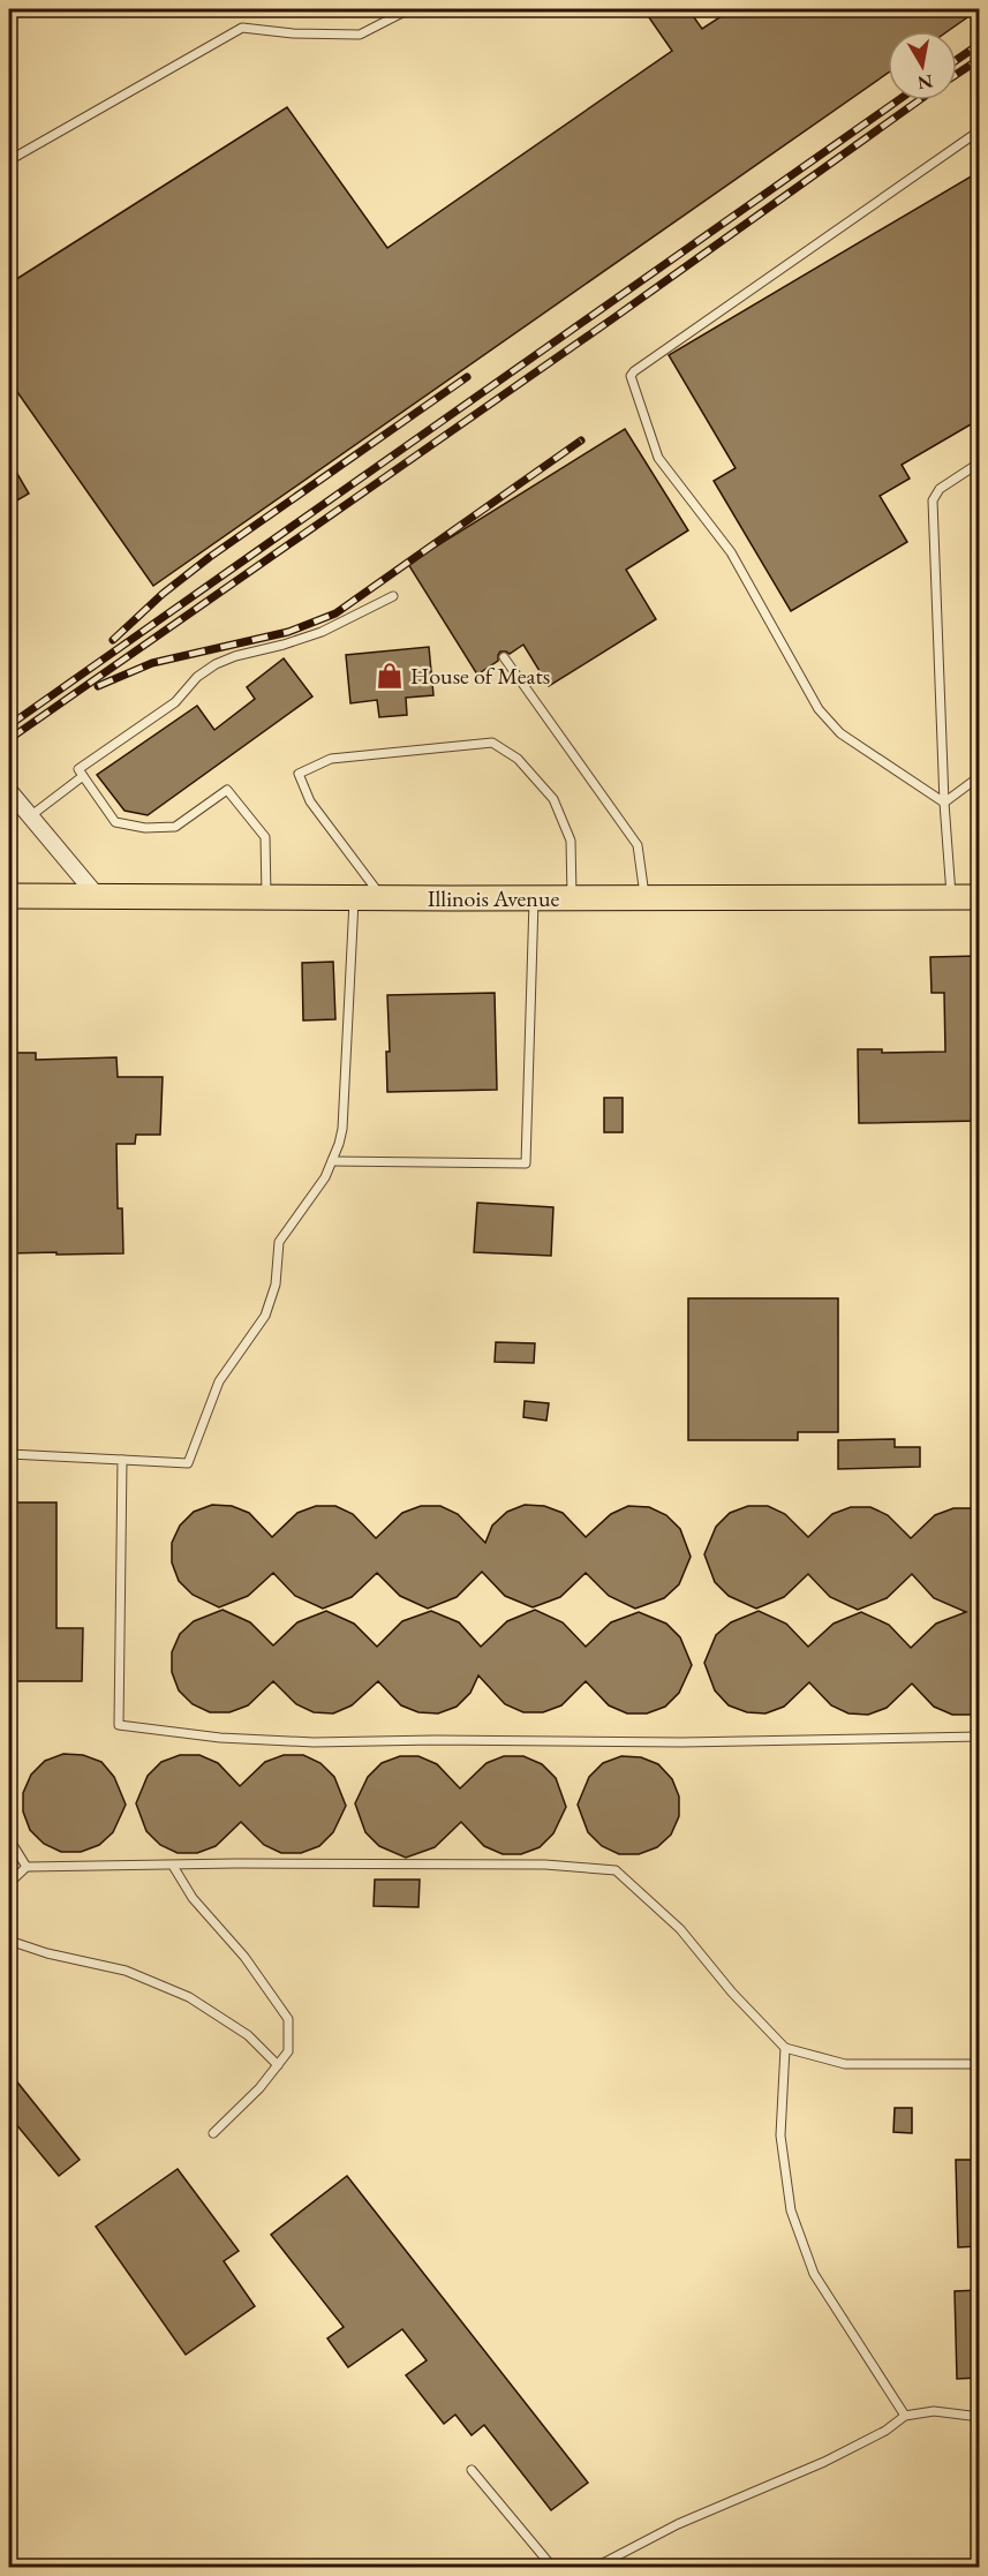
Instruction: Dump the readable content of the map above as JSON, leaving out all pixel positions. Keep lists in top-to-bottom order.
{
  "streets": {
    "main road": ["Illinois Avenue"]
  },
  "places": {
    "shop": ["House of Meats"]
  },
  "north": "bottom"
}
